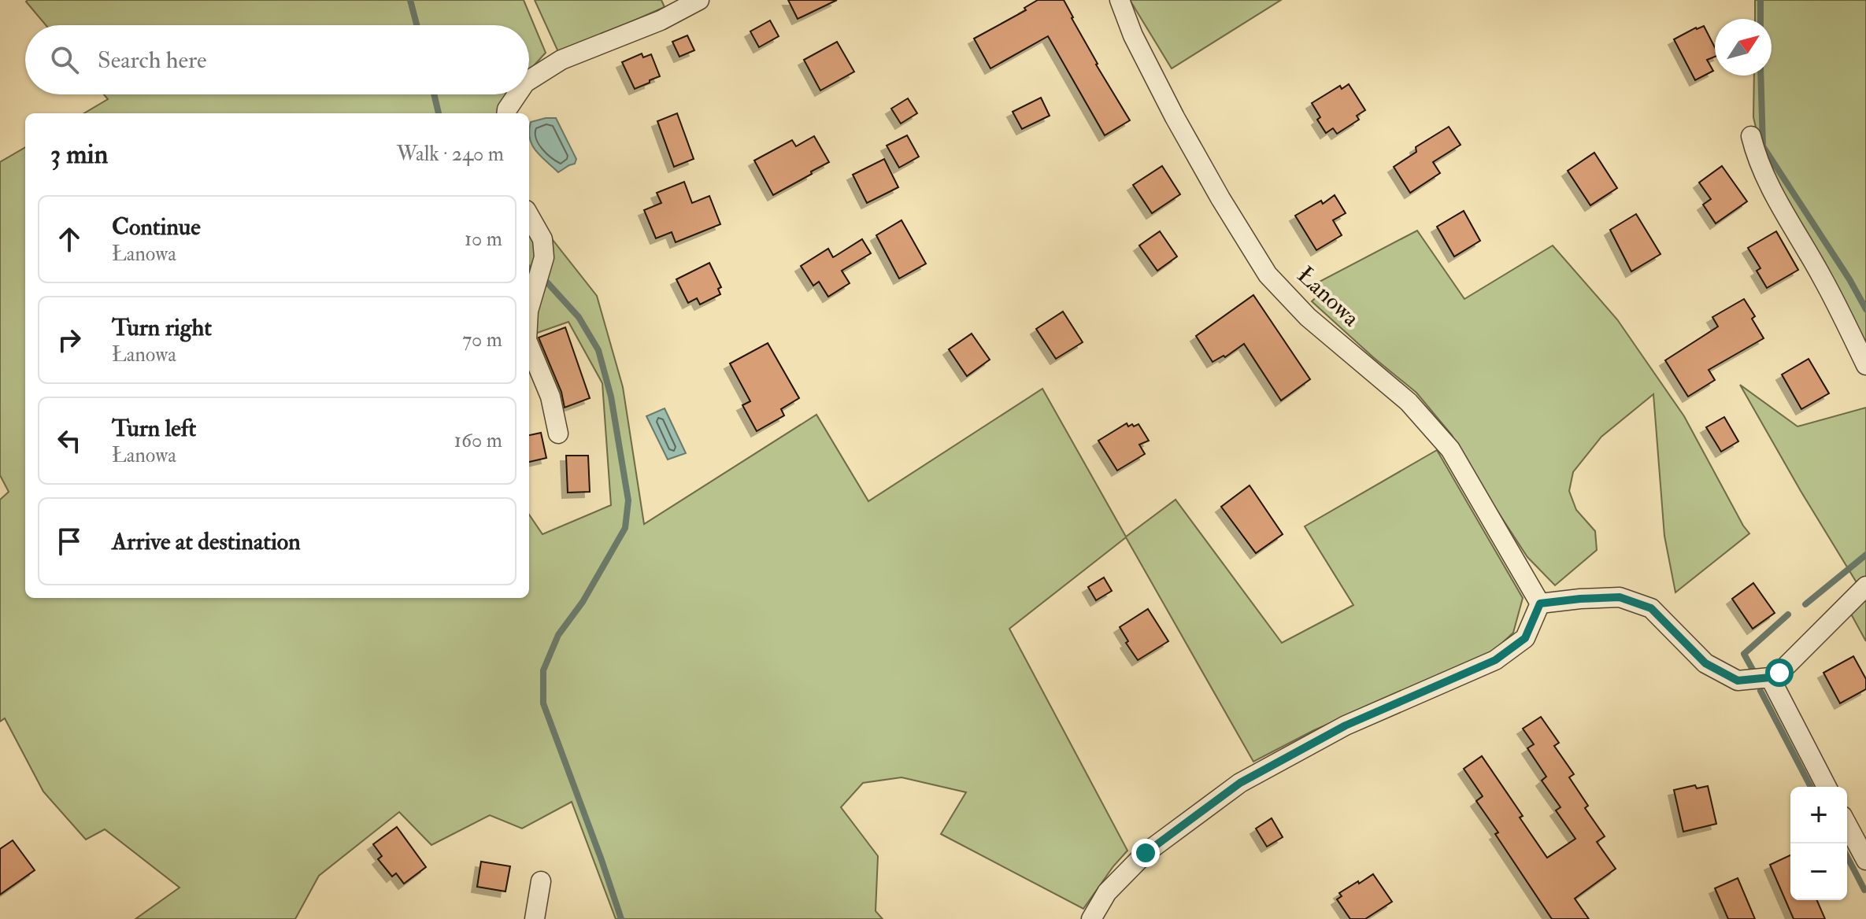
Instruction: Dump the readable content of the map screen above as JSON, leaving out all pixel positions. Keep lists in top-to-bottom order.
{
  "streets": {
    "street": ["Łanowa"]
  },
  "north": "top right",
  "page": {
    "search": "Search here",
    "heading": ["3 min", "Walk · 240 m"],
    "list": [
      ["Continue", "Łanowa", "10 m"],
      ["Turn right", "Łanowa", "70 m"],
      ["Turn left", "Łanowa", "160 m"],
      "Arrive at destination"
    ],
    "map_buttons": ["+", "−"]
  }
}
